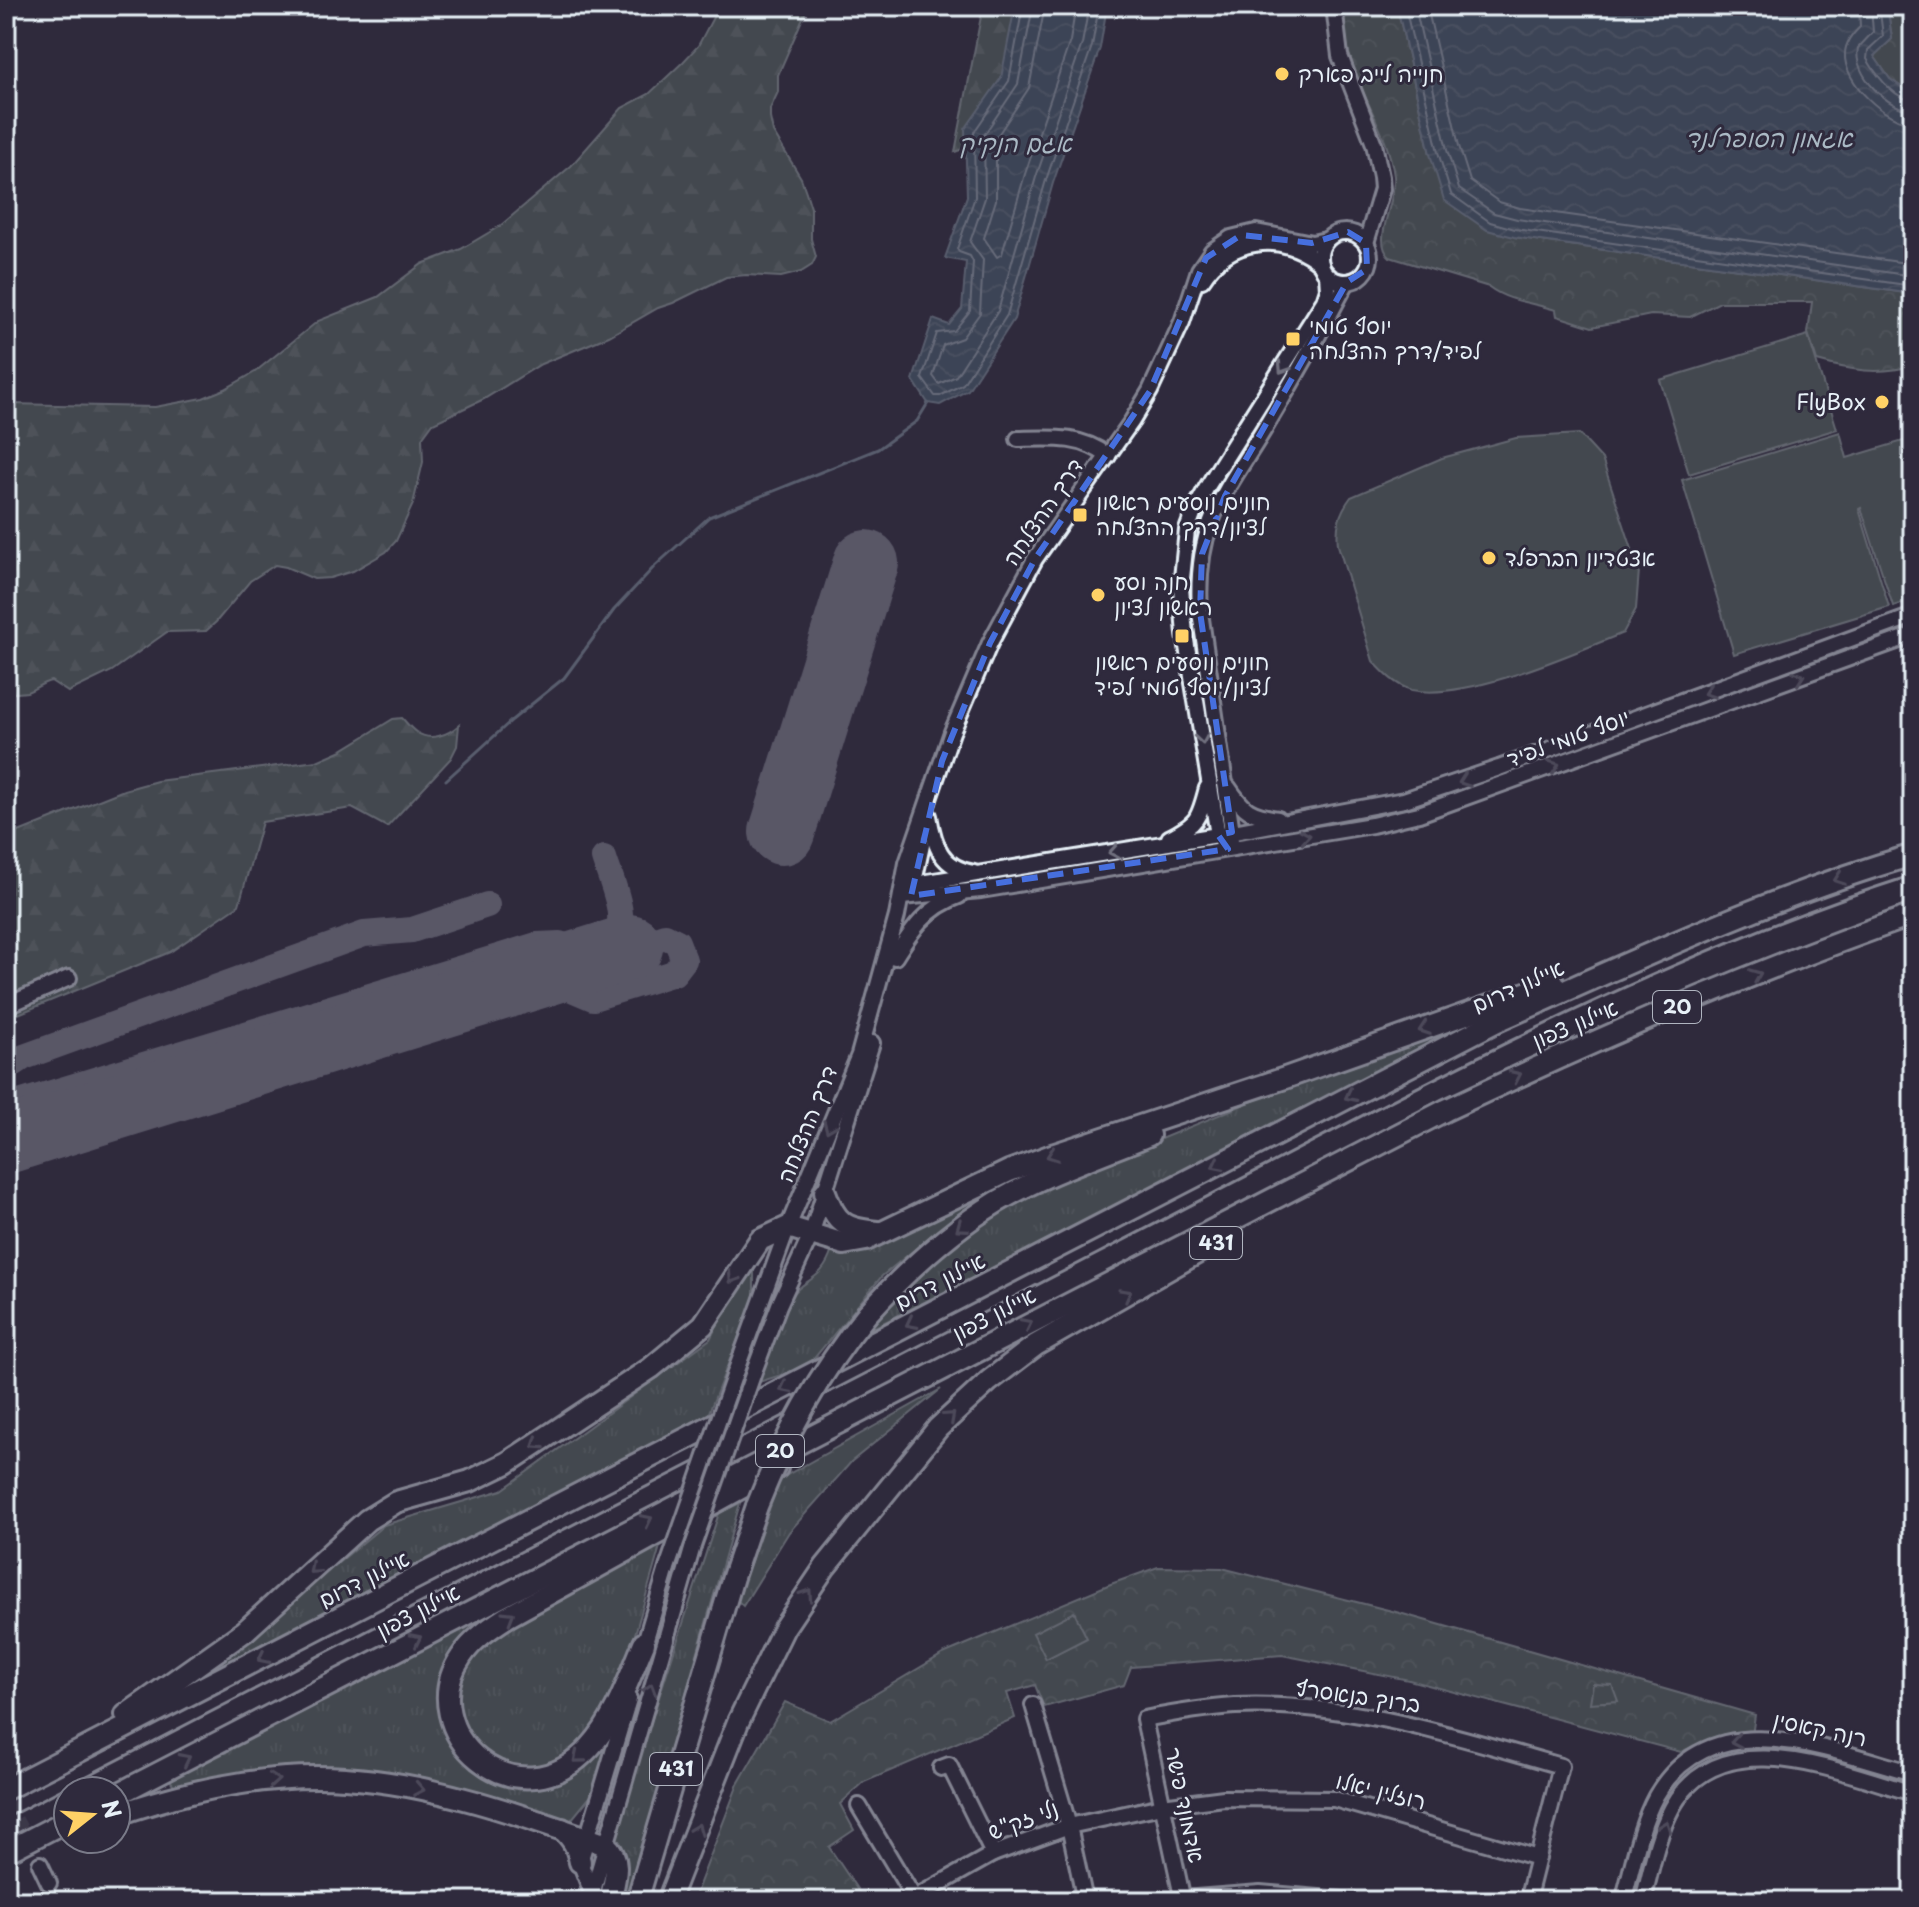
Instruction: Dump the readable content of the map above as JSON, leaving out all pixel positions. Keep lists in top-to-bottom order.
{
  "streets": {
    "highway": [
      "איילון דרום",
      "20",
      "איילון צפון",
      "431"
    ],
    "street": [
      "דרך ההצלחה",
      "יוסף טומי לפיד",
      "ברוך בנאסרף",
      "רנה קאסין",
      "רוזלין יאלו",
      "אדמונד פישר",
      "נלי זק\"ש"
    ]
  },
  "crossings": [
    ["דרך ההצלחה", "יוסף טומי לפיד"],
    ["איילון צפון", "431"],
    ["ברוך בנאסרף", "רוזלין יאלו"],
    ["ברוך בנאסרף", "אדמונד פישר"],
    ["רוזלין יאלו", "אדמונד פישר"],
    ["רוזלין יאלו", "נלי זק\"ש"],
    ["אדמונד פישר", "נלי זק\"ש"]
  ],
  "water": ["אגמון הסופרלנד", "אגם הנקיק"],
  "places": {
    "other": [
      "חנייה לייב פארק",
      "FlyBox",
      "אצטדיון הברפלד",
      "חנה וסע ראשון לציון"
    ],
    "transit": ["יוסף טומי לפיד/דרך ההצלחה", "חונים נוסעים ראשון לציון/דרך ההצלחה", "חונים נוסעים ראשון לציון/יוסף טומי לפיד"]
  },
  "north": "right"
}
